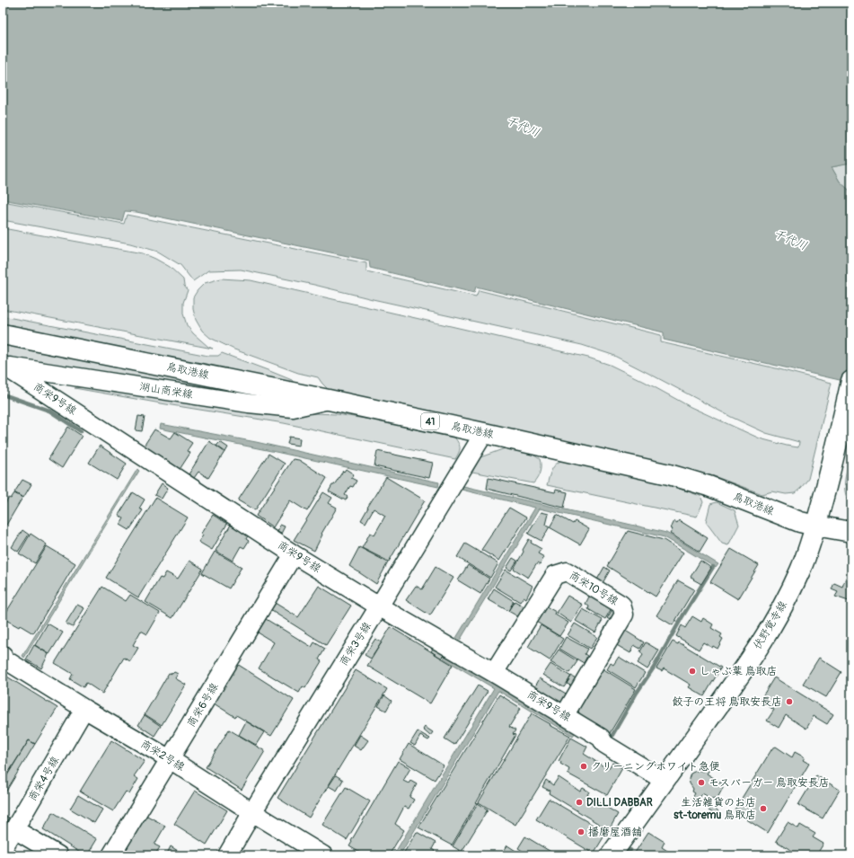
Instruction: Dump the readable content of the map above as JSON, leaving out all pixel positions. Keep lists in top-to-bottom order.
{
  "streets": {
    "main road": ["鳥取港線", "41", "伏野覚寺線"],
    "street": [
      "湖山商栄線",
      "商栄9号線",
      "商栄10号線",
      "商栄3号線",
      "商栄6号線",
      "商栄2号線",
      "商栄4号線"
    ]
  },
  "crossings": [
    ["鳥取港線", "湖山商栄線"],
    ["鳥取港線", "伏野覚寺線"],
    ["鳥取港線", "商栄3号線"],
    ["湖山商栄線", "商栄9号線"],
    ["商栄9号線", "商栄10号線"],
    ["商栄9号線", "伏野覚寺線"],
    ["商栄9号線", "商栄3号線"],
    ["商栄9号線", "商栄6号線"],
    ["商栄3号線", "商栄2号線"],
    ["商栄6号線", "商栄2号線"],
    ["商栄2号線", "商栄4号線"]
  ],
  "water": ["千代川"],
  "places": [
    "しゃぶ葉 鳥取店",
    "餃子の王将 鳥取安長店",
    "クリーニングホワイト急便",
    "モスバーガー 鳥取安長店",
    "DILLI DABBAR",
    "生活雑貨のお店 st-toremu 鳥取店",
    "播磨屋酒舗"
  ]
}
